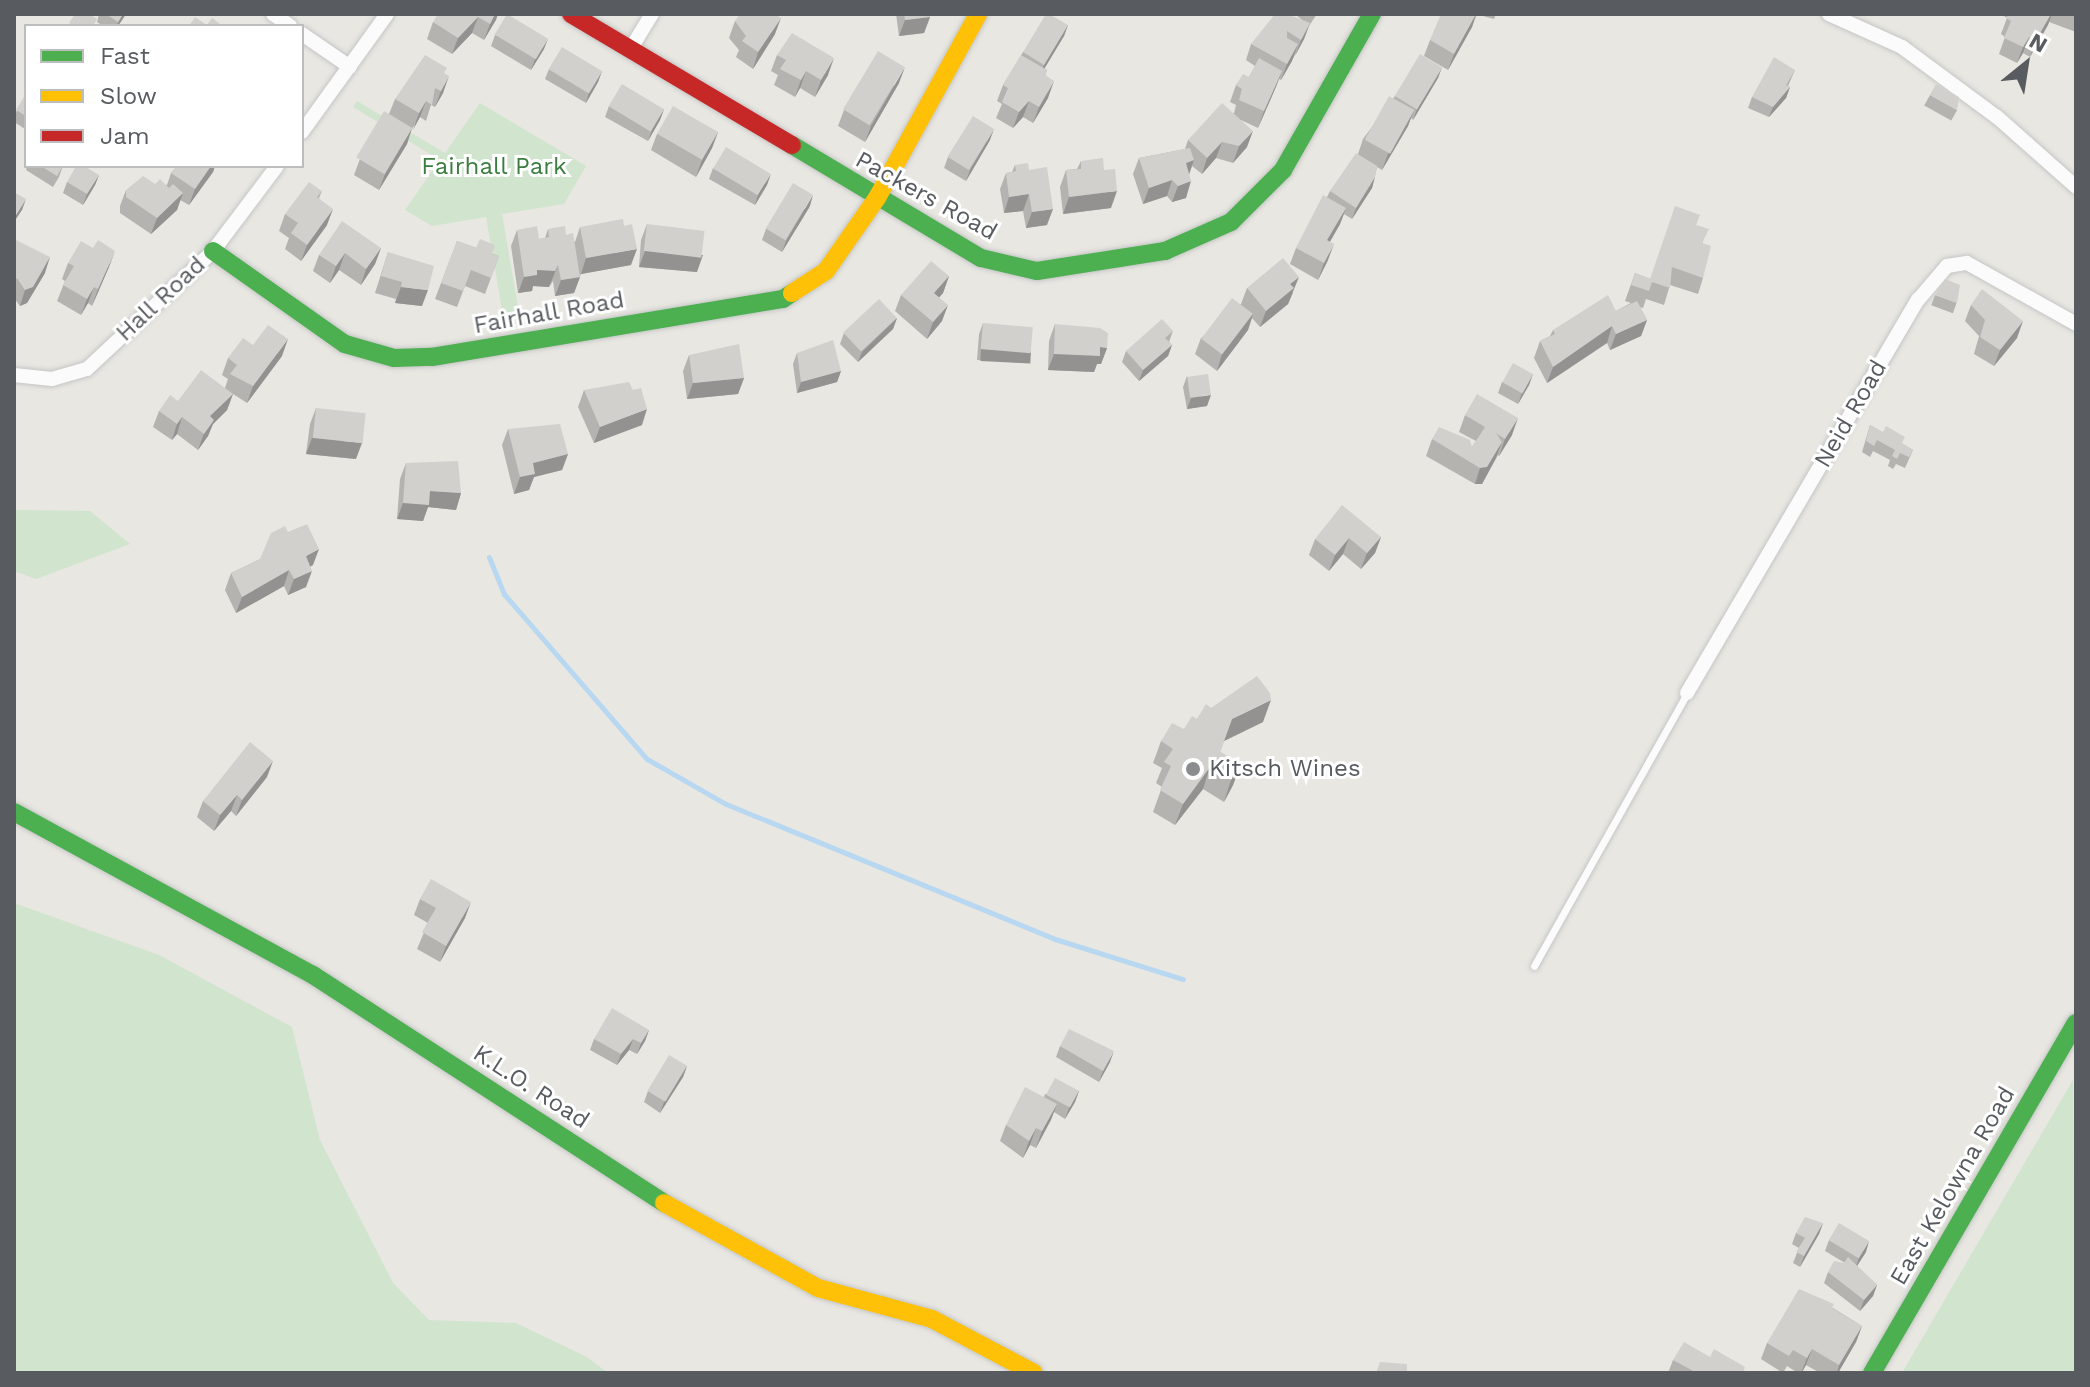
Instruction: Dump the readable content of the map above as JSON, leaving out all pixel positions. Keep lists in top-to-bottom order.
{
  "streets": {
    "street": [
      "Packers Road",
      "Hall Road",
      "Fairhall Road",
      "Neid Road",
      "K.L.O. Road",
      "East Kelowna Road"
    ]
  },
  "crossings": [
    ["Packers Road", "Fairhall Road"],
    ["Hall Road", "Fairhall Road"]
  ],
  "parks": ["Fairhall Park"],
  "places": ["Kitsch Wines"],
  "legend": ["Fast", "Slow", "Jam"],
  "north": "top right"
}
